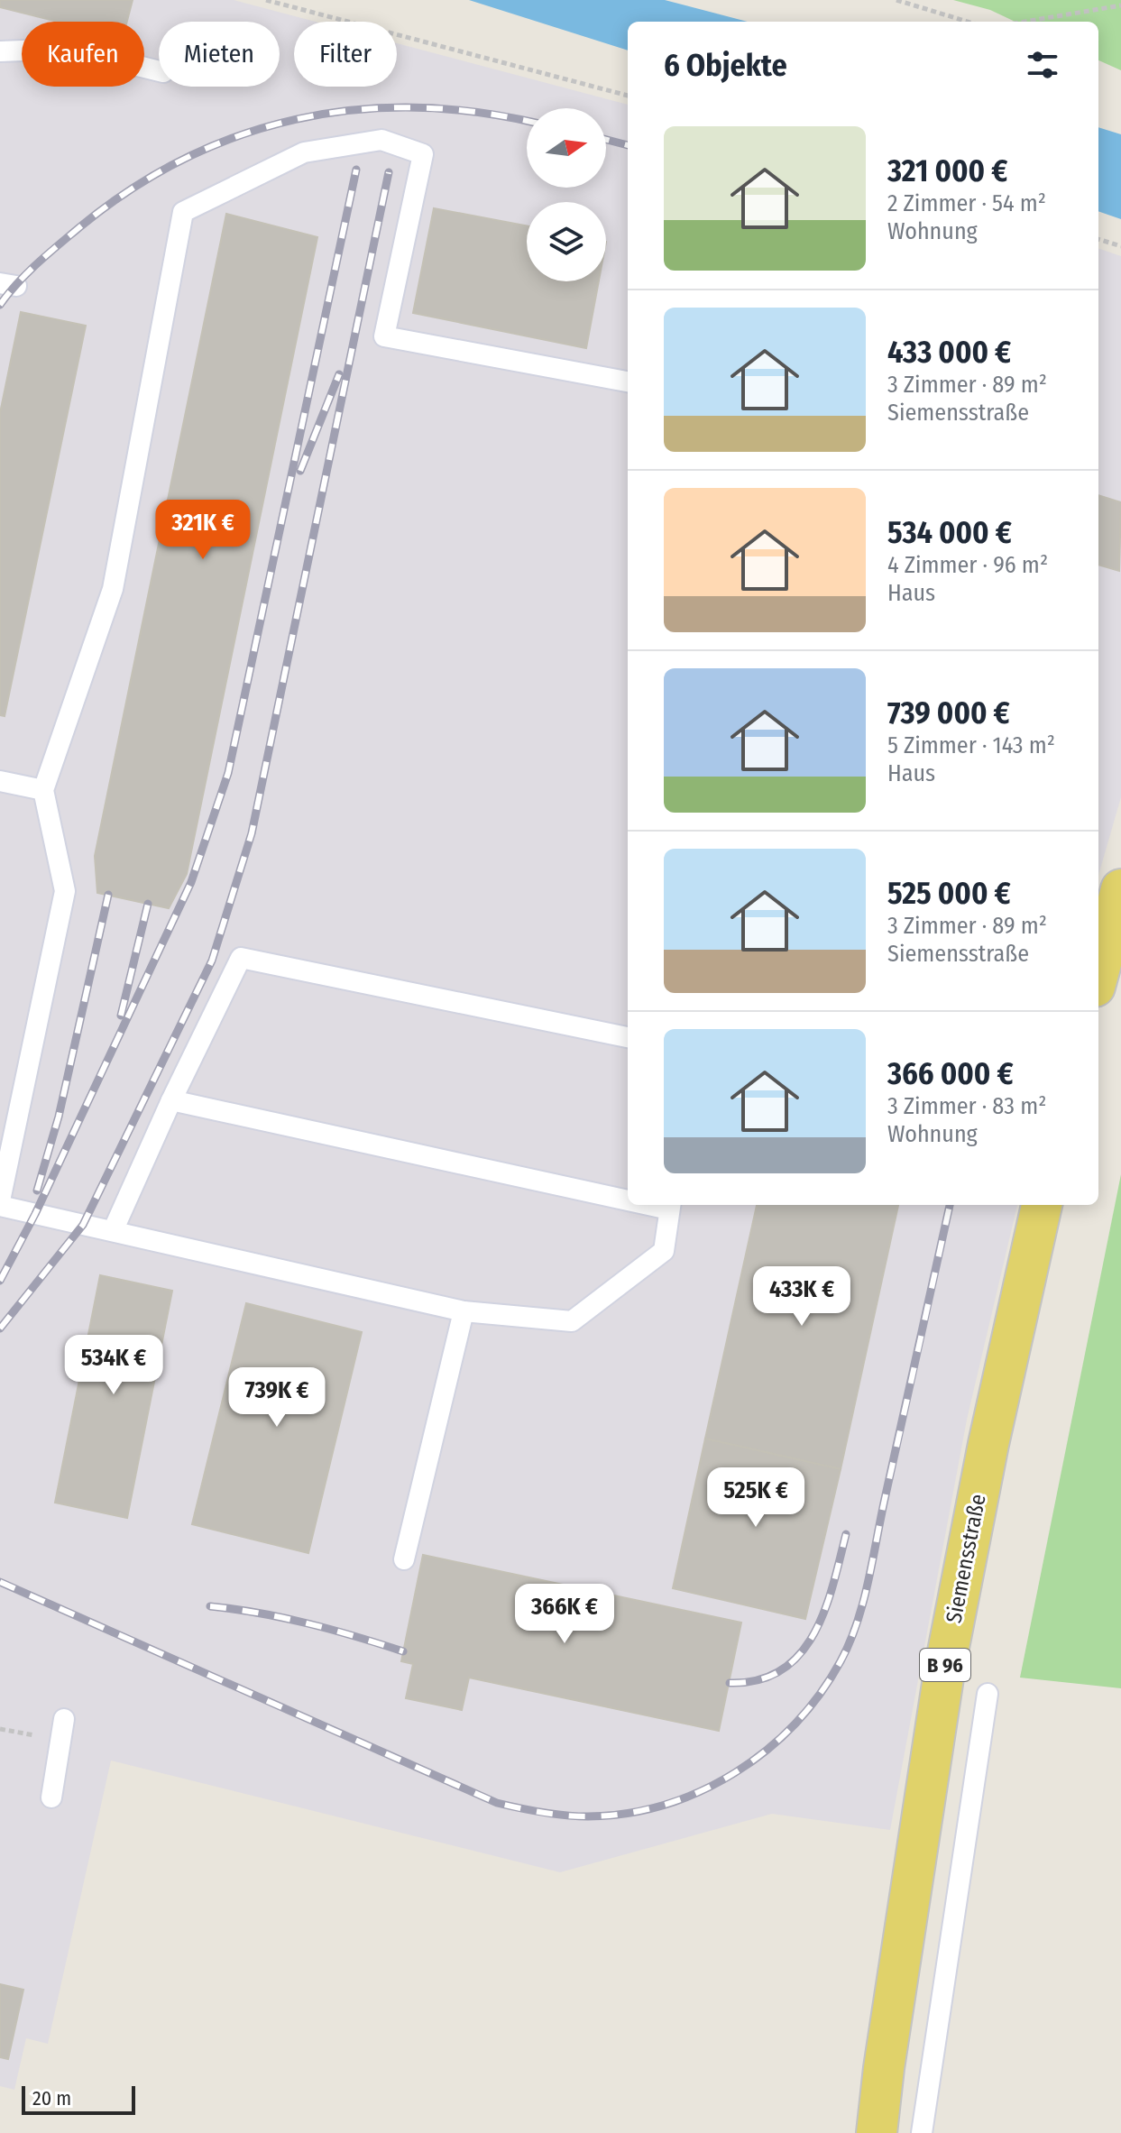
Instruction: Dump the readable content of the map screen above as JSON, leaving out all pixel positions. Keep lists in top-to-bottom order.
{
  "streets": {
    "main road": ["Siemensstraße", "B 96"]
  },
  "scale_bar": "20 m",
  "north": "right",
  "page": {
    "chip": ["Kaufen", "Mieten", "Filter"],
    "heading": "6 Objekte",
    "list": [
      {
        "name": "321 000 €",
        "note": "2 Zimmer · 54 m² · Wohnung"
      },
      {
        "name": "433 000 €",
        "note": "3 Zimmer · 89 m² · Siemensstraße"
      },
      {
        "name": "534 000 €",
        "note": "4 Zimmer · 96 m² · Haus"
      },
      {
        "name": "739 000 €",
        "note": "5 Zimmer · 143 m² · Haus"
      },
      {
        "name": "525 000 €",
        "note": "3 Zimmer · 89 m² · Siemensstraße"
      },
      {
        "name": "366 000 €",
        "note": "3 Zimmer · 83 m² · Wohnung"
      }
    ],
    "price": [
      "321K €",
      "433K €",
      "534K €",
      "739K €",
      "525K €",
      "366K €"
    ],
    "scale": "20 m"
  }
}
